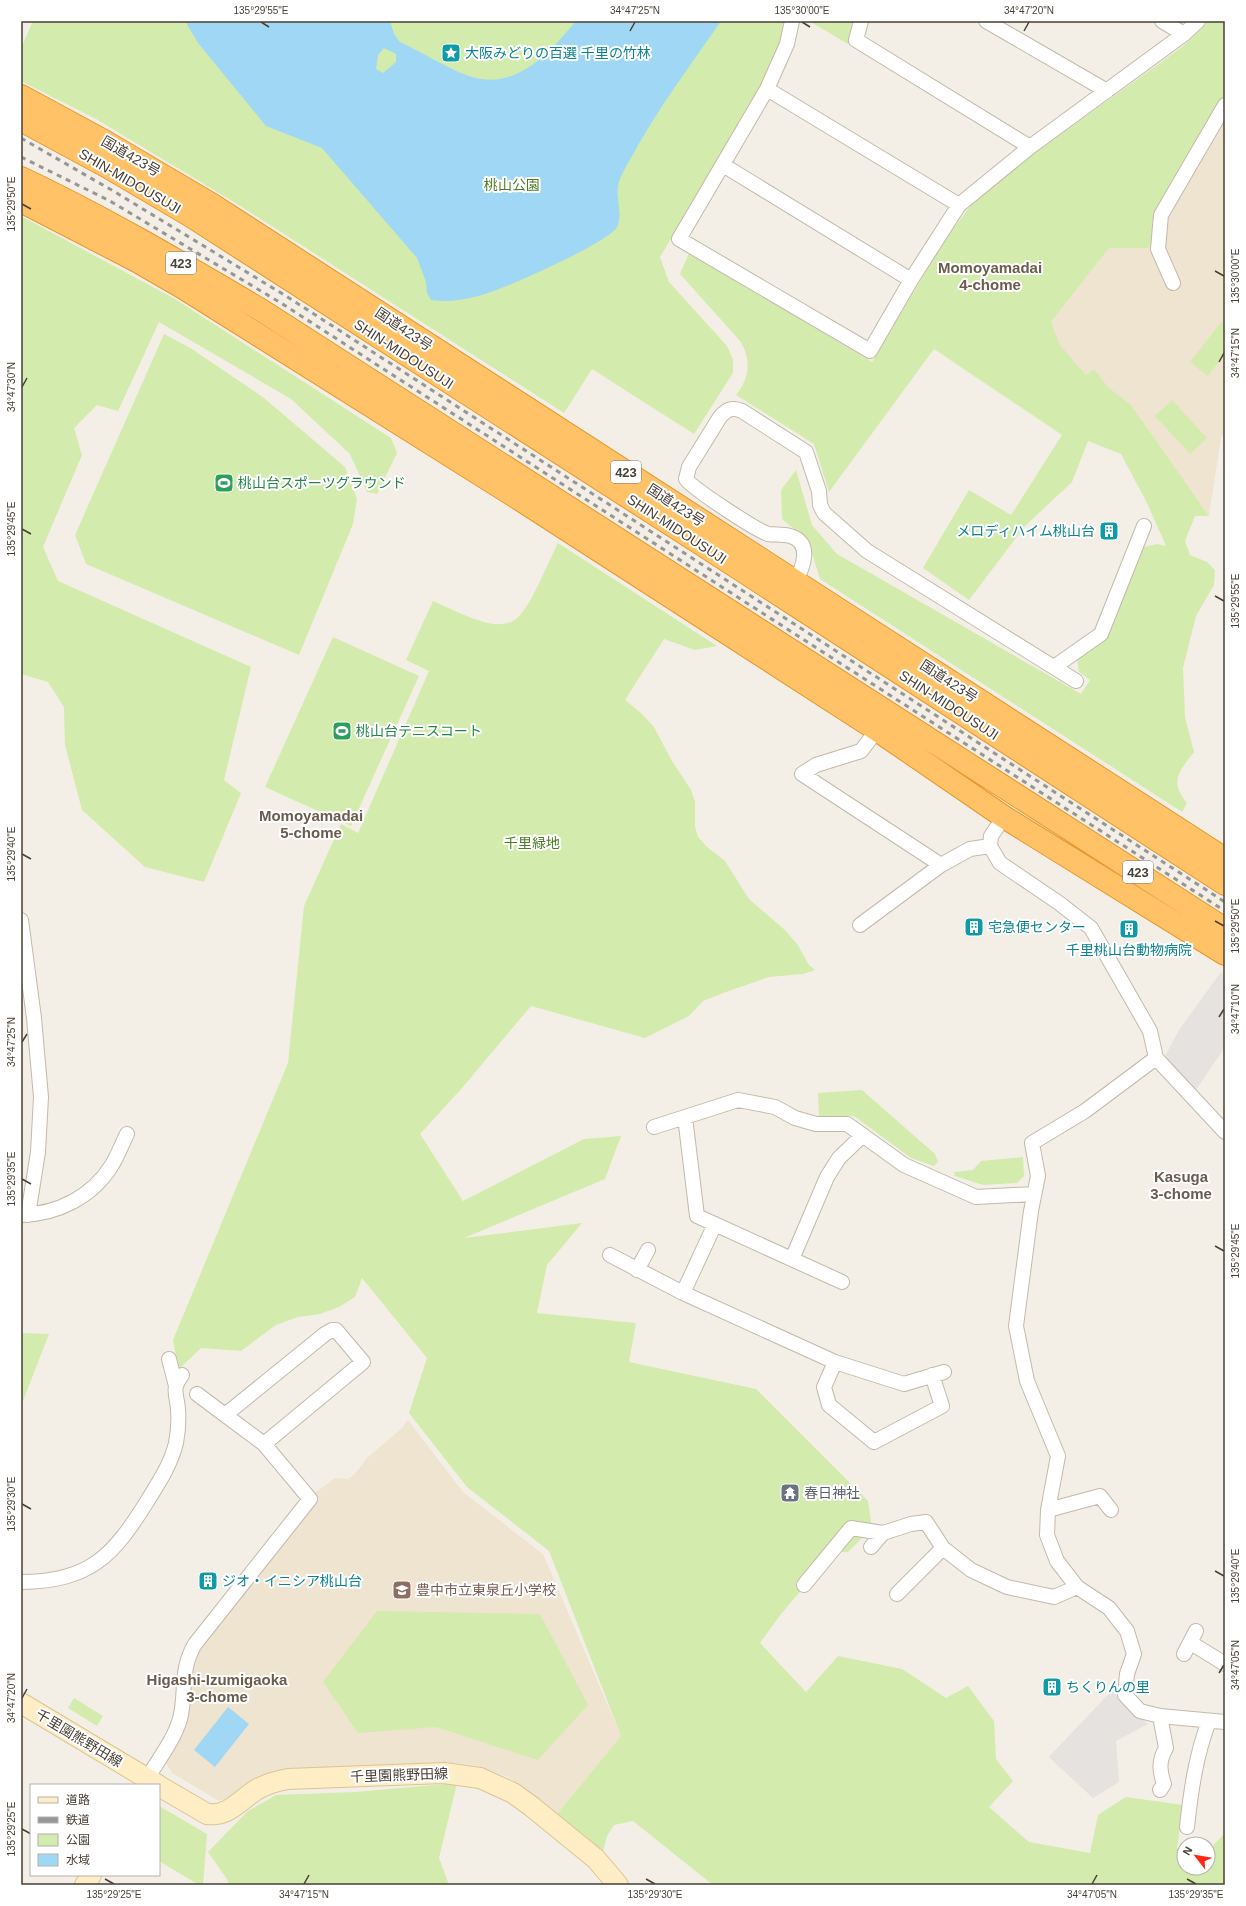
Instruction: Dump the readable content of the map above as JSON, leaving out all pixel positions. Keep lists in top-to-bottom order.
{
  "streets": {
    "highway": ["国道423号", "SHIN-MIDOUSUJI", "423"],
    "street": ["千里園熊野田線"]
  },
  "districts": [
    "Momoyamadai 4-chome",
    "Momoyamadai 5-chome",
    "Kasuga 3-chome",
    "Higashi-Izumigaoka 3-chome"
  ],
  "parks": ["桃山公園", "千里緑地"],
  "places": {
    "place": ["大阪みどりの百選 千里の竹林"],
    "sports": ["桃山台スポーツグラウンド", "桃山台テニスコート"],
    "building": [
      "メロディハイム桃山台",
      "宅急便センター",
      "千里桃山台動物病院",
      "ジオ・イニシア桃山台",
      "ちくりんの里"
    ],
    "temple": ["春日神社"],
    "school or university": ["豊中市立東泉丘小学校"]
  },
  "legend": [
    "道路",
    "鉄道",
    "公園",
    "水域"
  ],
  "north": "top left",
  "coordinates": [
    "135°29'55\"E",
    "34°47'25\"N",
    "135°30'00\"E",
    "34°47'20\"N",
    "135°29'50\"E",
    "34°47'15\"N",
    "34°47'30\"N",
    "135°29'45\"E",
    "135°29'40\"E",
    "34°47'10\"N",
    "135°29'35\"E",
    "135°29'30\"E",
    "34°47'05\"N",
    "135°29'25\"E"
  ]
}
